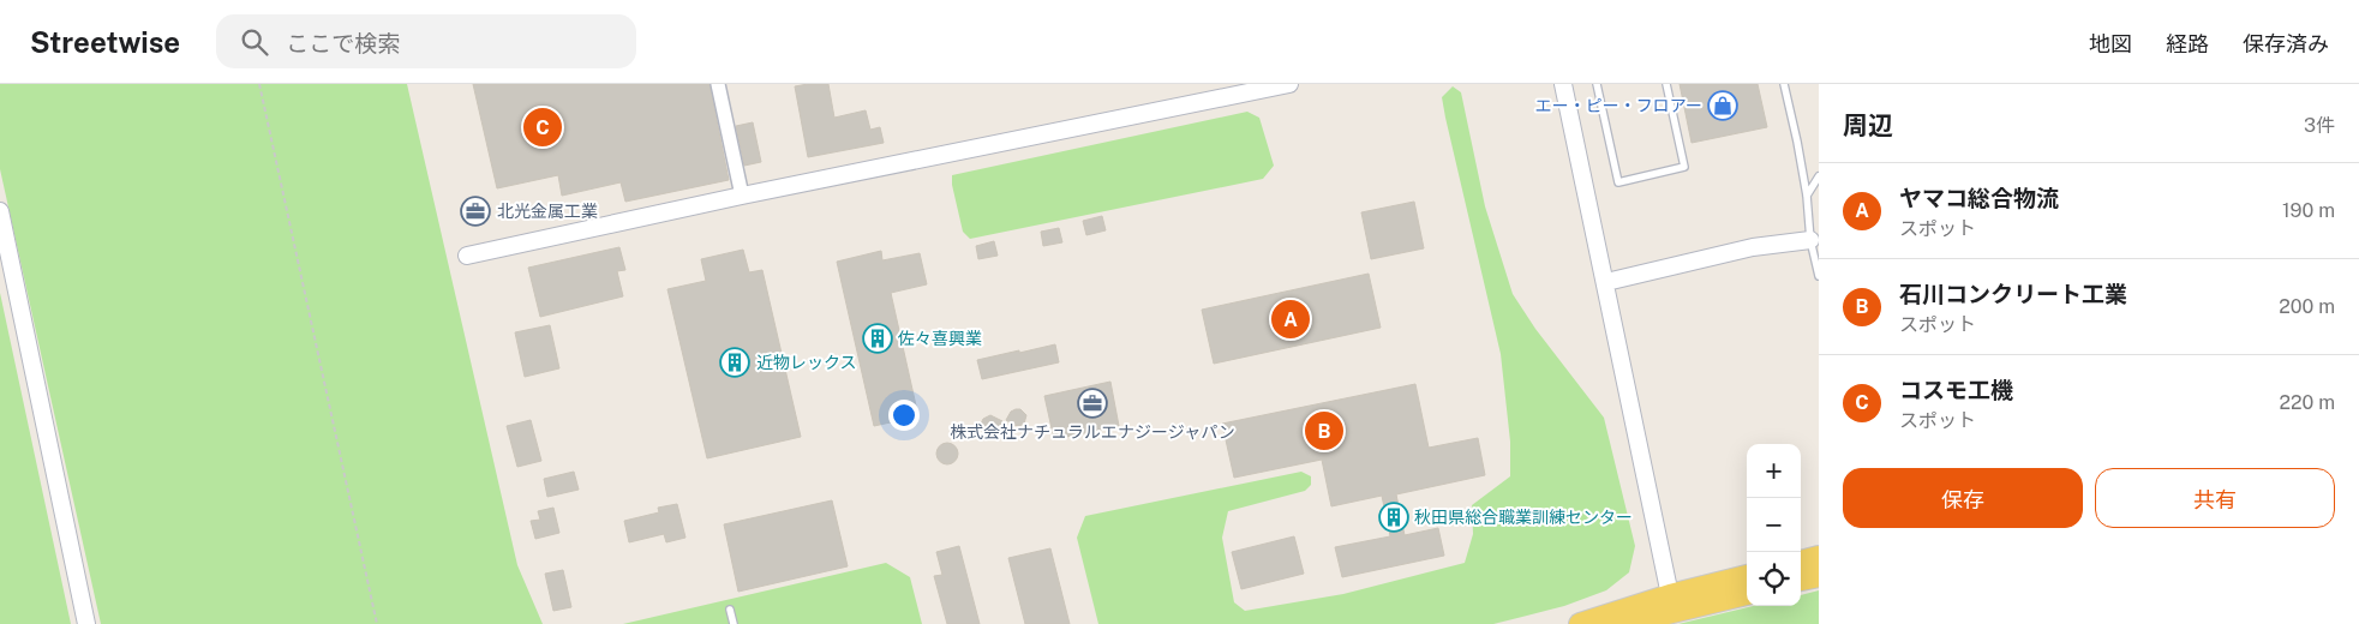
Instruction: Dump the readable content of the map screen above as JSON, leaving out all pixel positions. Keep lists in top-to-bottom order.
{
  "places": {
    "shop": ["エー・ピー・フロアー"],
    "office": ["北光金属工業", "株式会社ナチュラルエナジージャパン"],
    "building": ["佐々喜興業", "近物レックス", "秋田県総合職業訓練センター"]
  },
  "page": {
    "header": "Streetwise",
    "search": "ここで検索",
    "nav": ["地図", "経路", "保存済み"],
    "heading": ["周辺", "3件"],
    "pins": ["C", "A", "B"],
    "list": [
      {
        "mark": "A",
        "name": "ヤマコ総合物流",
        "note": "スポット",
        "value": "190 m"
      },
      {
        "mark": "B",
        "name": "石川コンクリート工業",
        "note": "スポット",
        "value": "200 m"
      },
      {
        "mark": "C",
        "name": "コスモ工機",
        "note": "スポット",
        "value": "220 m"
      }
    ],
    "map_buttons": ["+", "−"],
    "buttons": ["保存", "共有"]
  }
}
